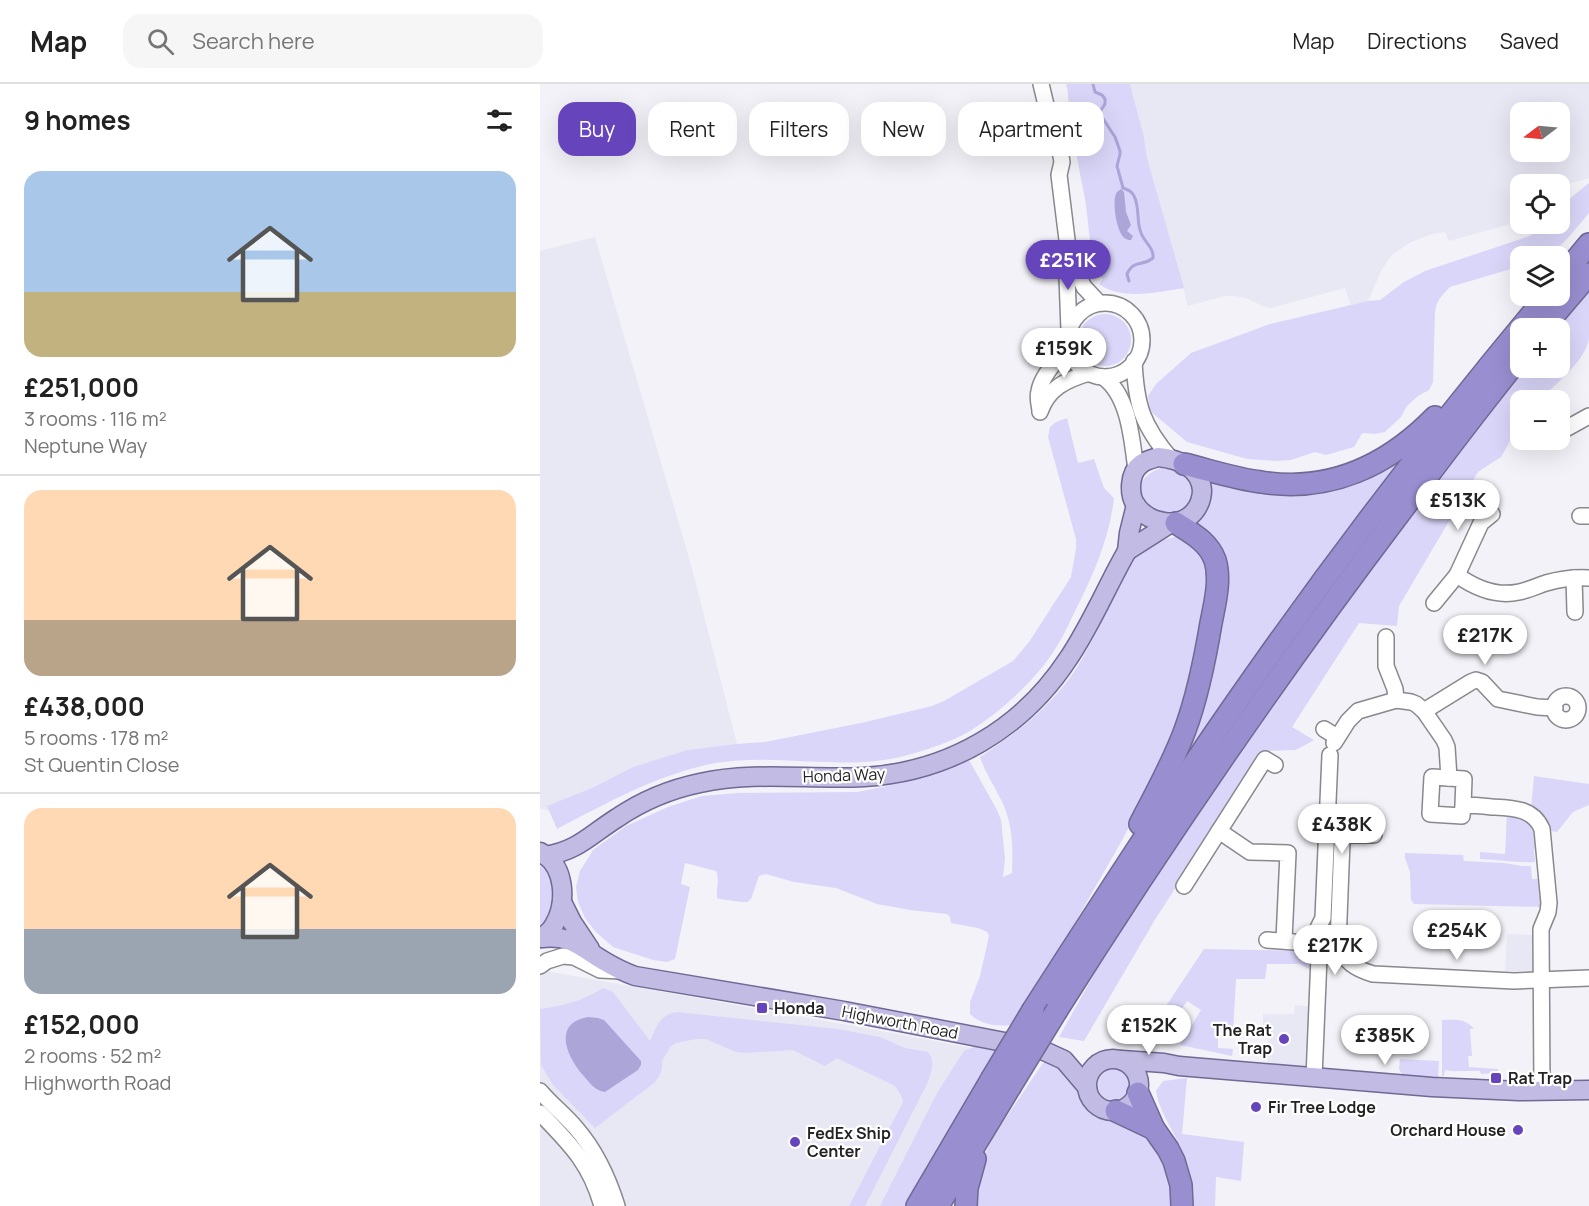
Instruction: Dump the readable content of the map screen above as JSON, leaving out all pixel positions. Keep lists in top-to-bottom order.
{
  "streets": {
    "main road": ["Honda Way", "Highworth Road"]
  },
  "places": {
    "transit": ["Honda", "Rat Trap"],
    "other": [
      "The Rat Trap",
      "Fir Tree Lodge",
      "Orchard House",
      "FedEx Ship Center"
    ]
  },
  "north": "left",
  "page": {
    "header": "Map",
    "search": "Search here",
    "nav": ["Map", "Directions", "Saved"],
    "heading": "9 homes",
    "map_buttons": ["+", "−"],
    "chip": [
      "Buy",
      "Rent",
      "Filters",
      "New",
      "Apartment"
    ],
    "list": [
      {
        "name": "£251,000",
        "note": "3 rooms · 116 m² · Neptune Way"
      },
      {
        "name": "£438,000",
        "note": "5 rooms · 178 m² · St Quentin Close"
      },
      {
        "name": "£152,000",
        "note": "2 rooms · 52 m² · Highworth Road"
      }
    ],
    "price": [
      "£251K",
      "£159K",
      "£513K",
      "£217K",
      "£438K",
      "£254K",
      "£217K",
      "£152K",
      "£385K"
    ]
  }
}
